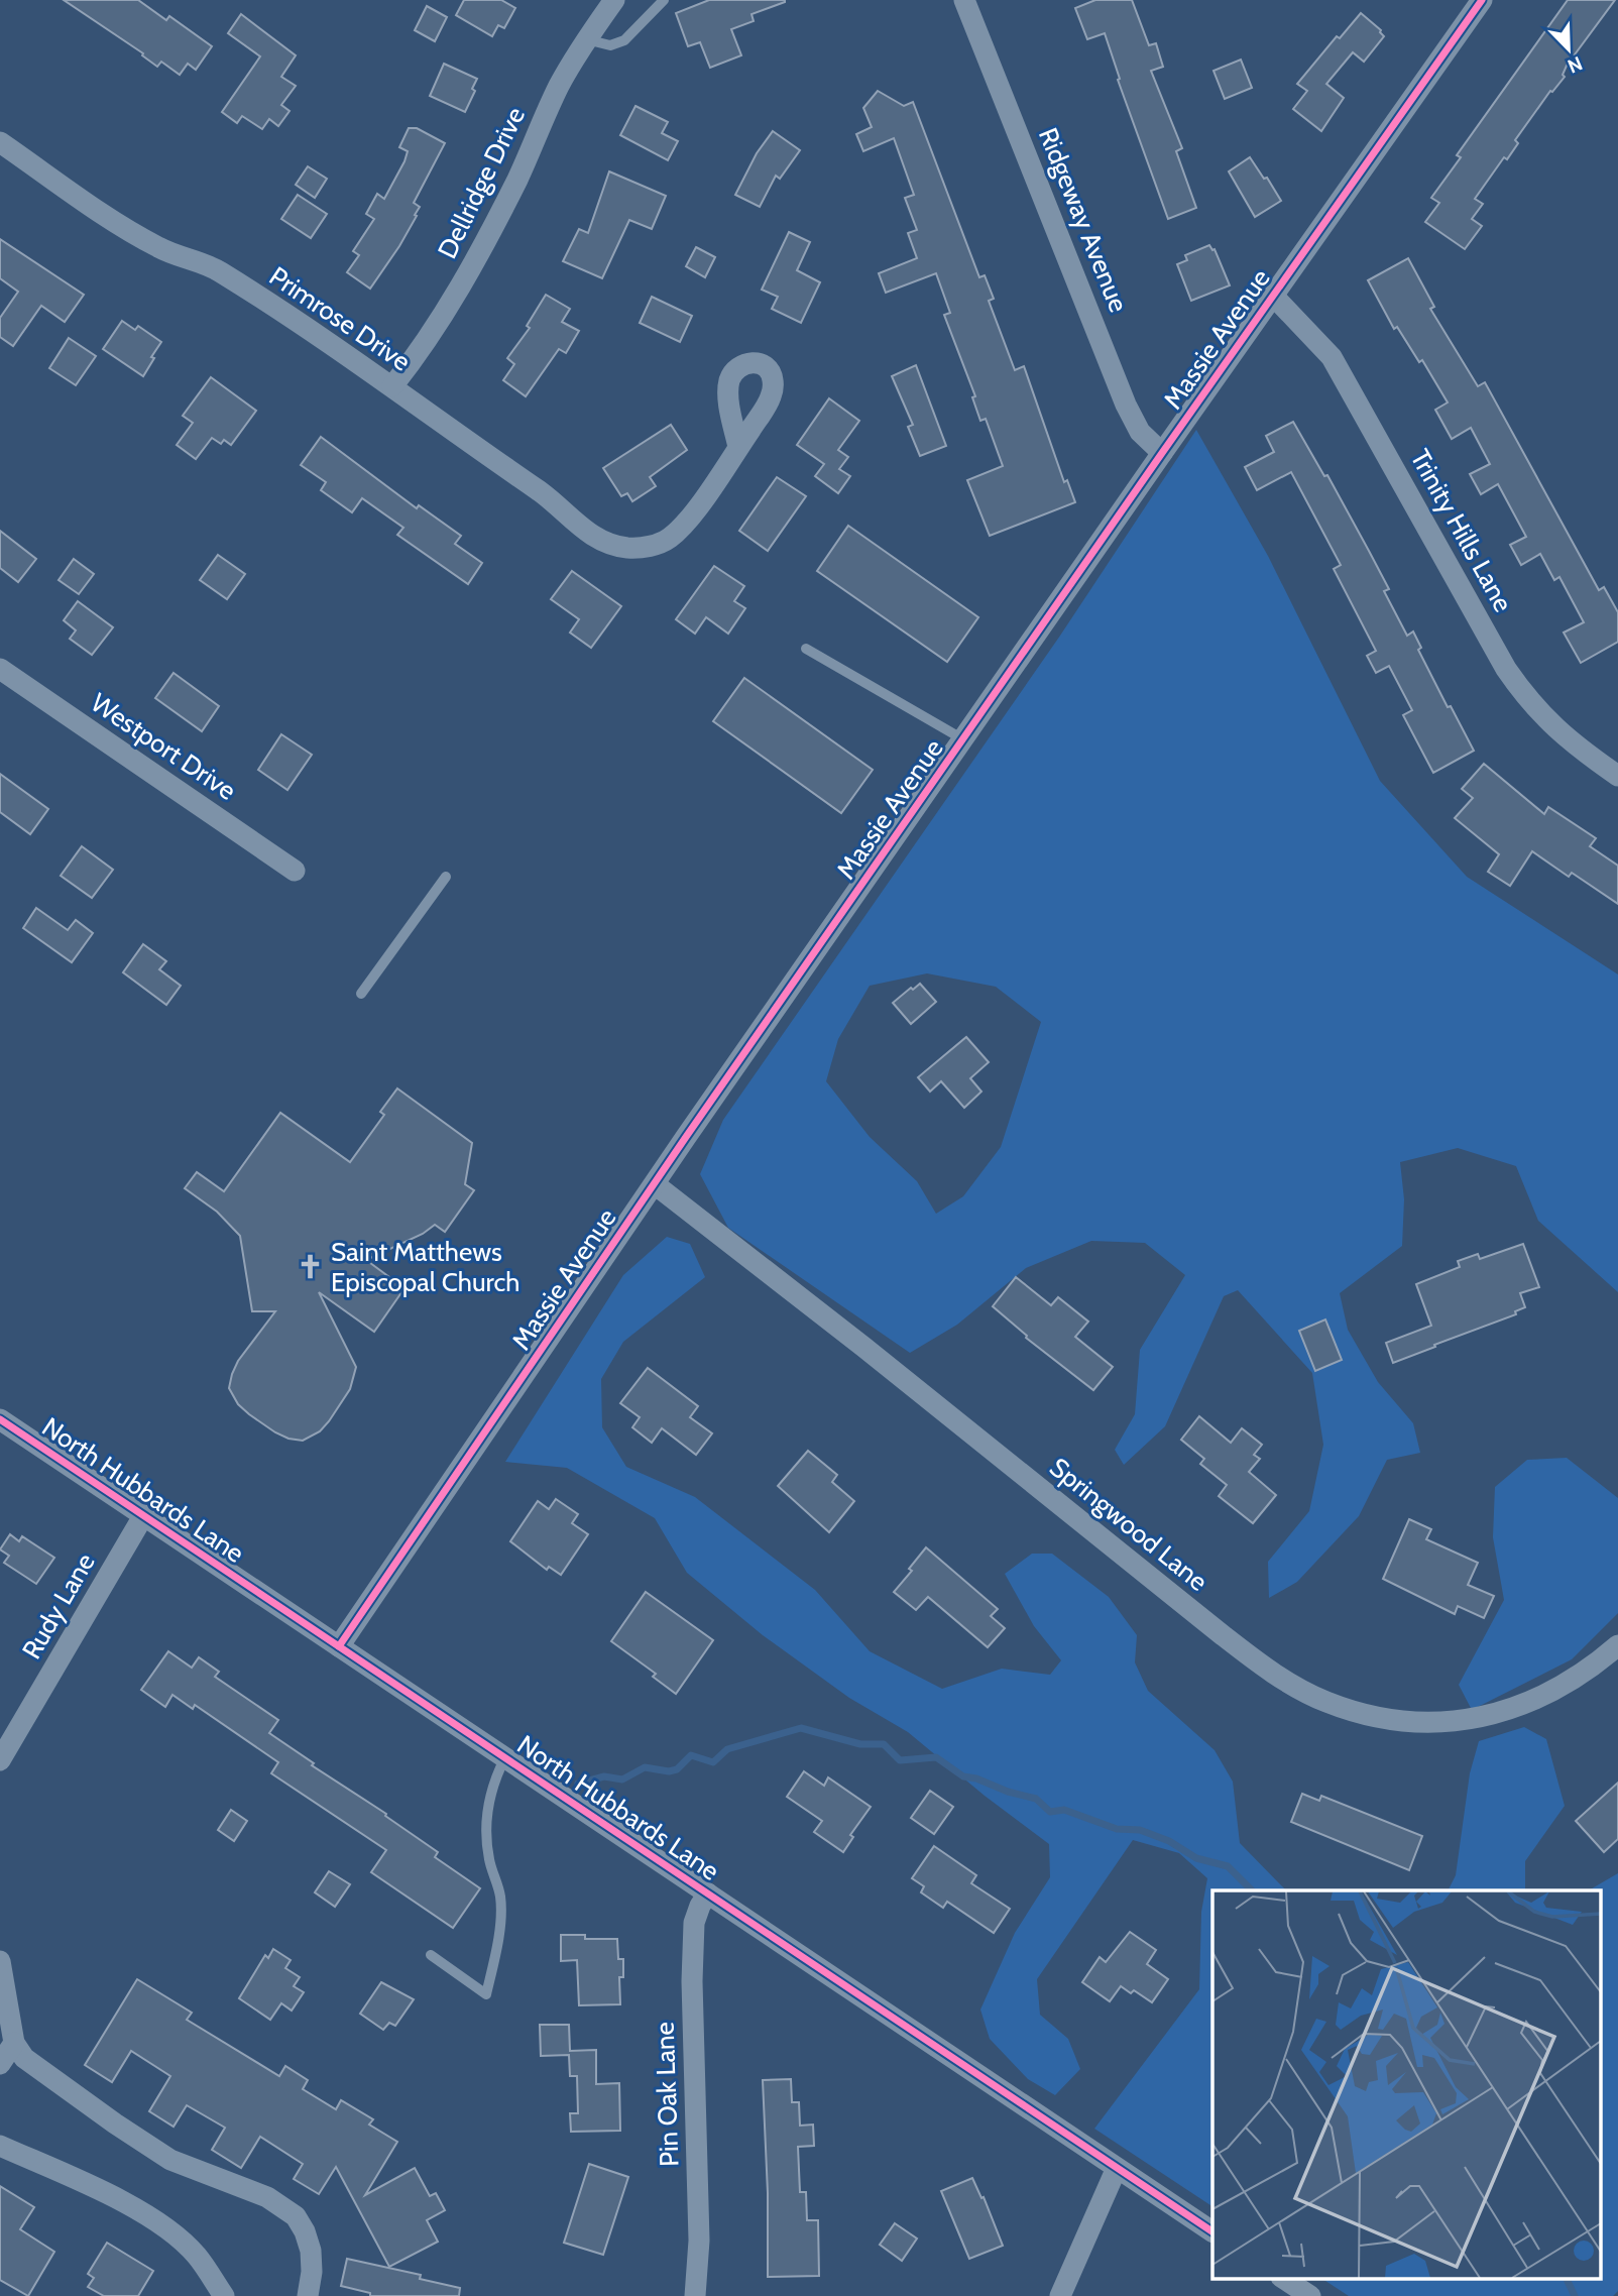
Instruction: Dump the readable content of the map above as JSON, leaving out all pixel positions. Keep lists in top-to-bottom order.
{
  "streets": {
    "street": [
      "Dellridge Drive",
      "Ridgeway Avenue",
      "Primrose Drive",
      "Massie Avenue",
      "Trinity Hills Lane",
      "Westport Drive",
      "North Hubbards Lane",
      "Springwood Lane",
      "Rudy Lane",
      "Pin Oak Lane"
    ]
  },
  "crossings": [
    ["Dellridge Drive", "Primrose Drive"],
    ["Ridgeway Avenue", "Massie Avenue"],
    ["Massie Avenue", "Trinity Hills Lane"],
    ["Massie Avenue", "North Hubbards Lane"],
    ["Massie Avenue", "Springwood Lane"],
    ["North Hubbards Lane", "Rudy Lane"],
    ["North Hubbards Lane", "Pin Oak Lane"]
  ],
  "places": {
    "church": ["Saint Matthews Episcopal Church"]
  },
  "north": "bottom right"
}
